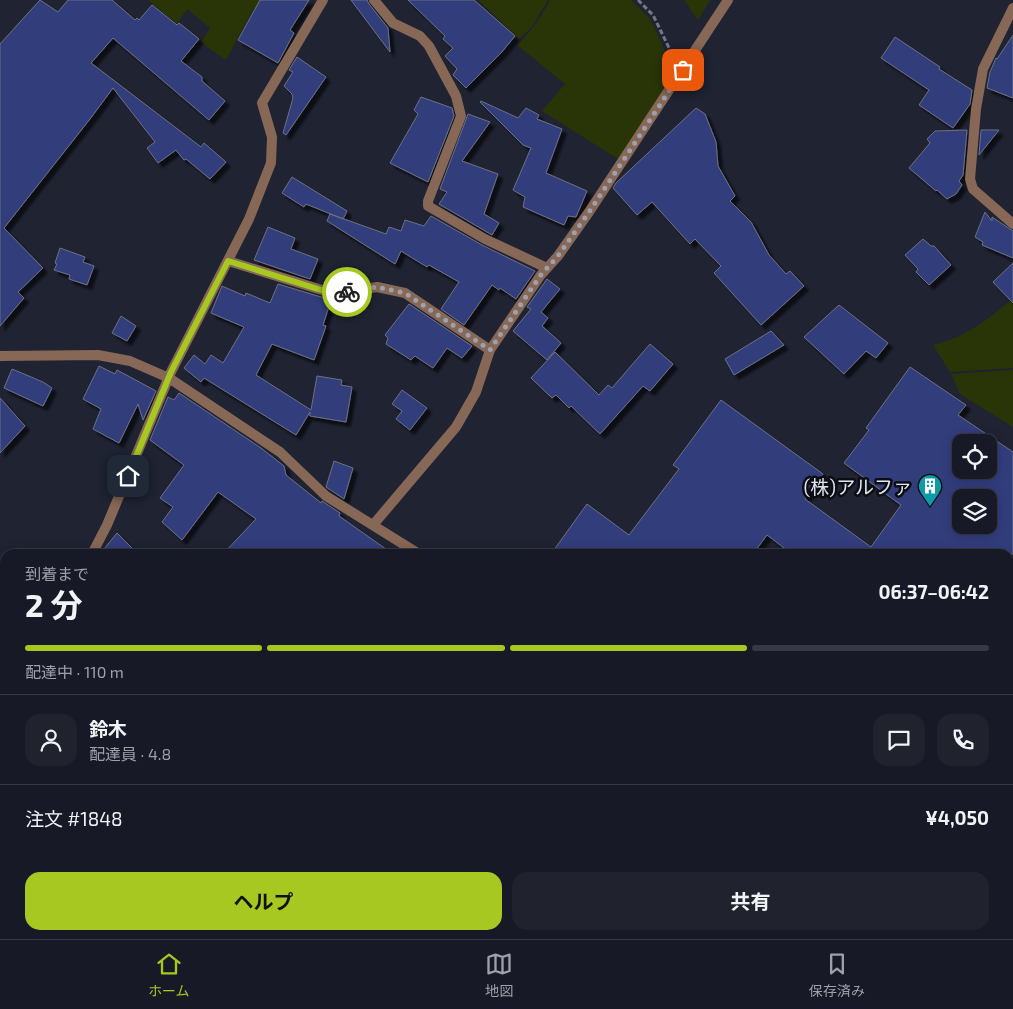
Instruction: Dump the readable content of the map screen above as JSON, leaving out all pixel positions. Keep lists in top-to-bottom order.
{
  "places": {
    "building": ["(株)アルファ"]
  },
  "page": {
    "heading": ["2 分", "到着まで", "06:37–06:42"],
    "panel": [
      "鈴木",
      "配達員 · 4.8",
      "注文 #1848",
      "¥4,050"
    ],
    "bar": "配達中 · 110 m",
    "buttons": ["ヘルプ", "共有"],
    "tabs": ["ホーム", "地図", "保存済み"]
  }
}
